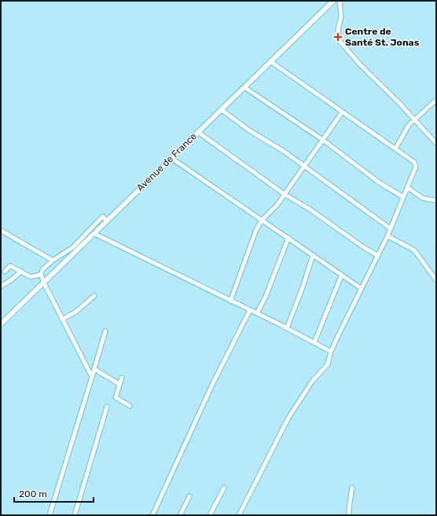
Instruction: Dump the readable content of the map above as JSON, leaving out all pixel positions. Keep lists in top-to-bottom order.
{
  "streets": {
    "main road": ["Avenue de France"]
  },
  "places": {
    "health": ["Centre de Santé St. Jonas"]
  },
  "scale_bar": "200 m"
}
